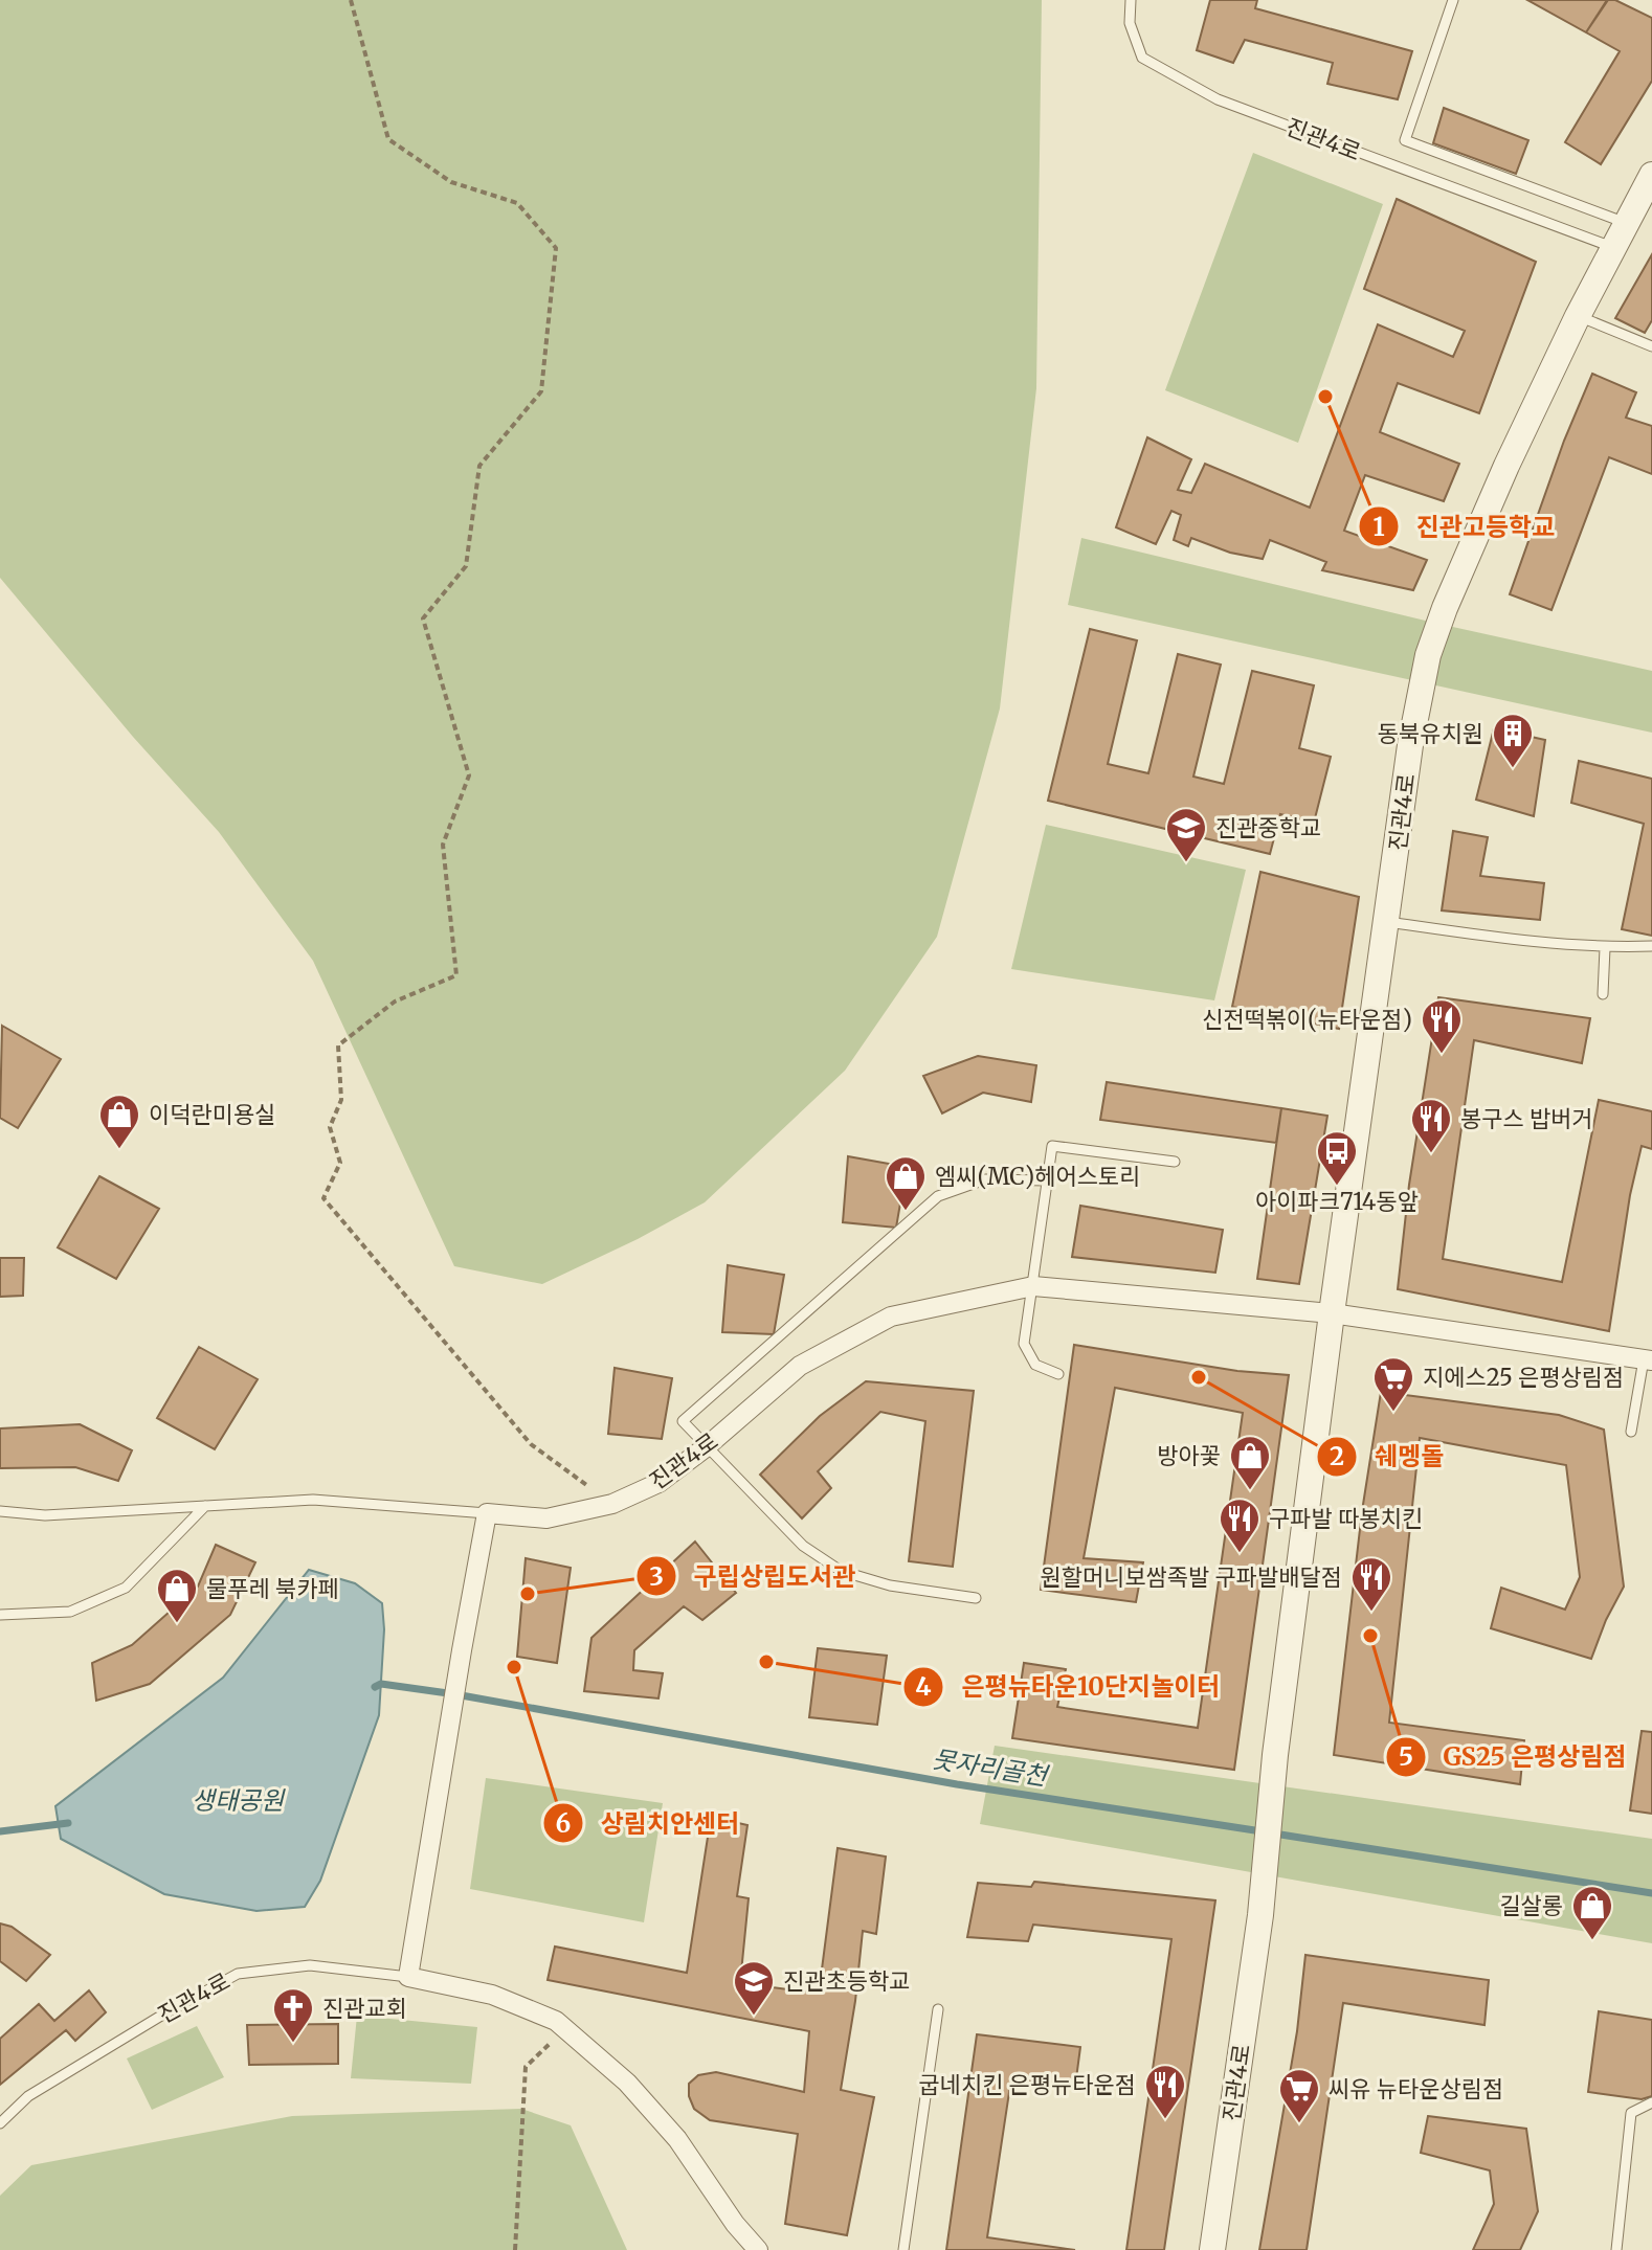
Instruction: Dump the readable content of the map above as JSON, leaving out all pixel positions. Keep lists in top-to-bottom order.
{
  "streets": {
    "street": ["진관4로"]
  },
  "water": ["못자리골천", "생태공원"],
  "places": {
    "other": [
      "진관고등학교",
      "쉐멩돌",
      "구립상립도서관",
      "GS25 은평상림점",
      "은평뉴타운10단지놀이터",
      "상림치안센터"
    ],
    "building": ["동북유치원"],
    "school or university": ["진관중학교", "진관초등학교"],
    "restaurant": [
      "신전떡볶이(뉴타운점)",
      "봉구스 밥버거",
      "구파발 따봉치킨",
      "원할머니보쌈족발 구파발배달점",
      "굽네치킨 은평뉴타운점"
    ],
    "shop": [
      "이덕란미용실",
      "엠씨(MC)헤어스토리",
      "방아꽃",
      "물푸레 북카페",
      "길살롱"
    ],
    "bus stop": ["아이파크714동앞"],
    "supermarket": ["지에스25 은평상림점", "씨유 뉴타운상림점"],
    "church": ["진관교회"]
  }
}
